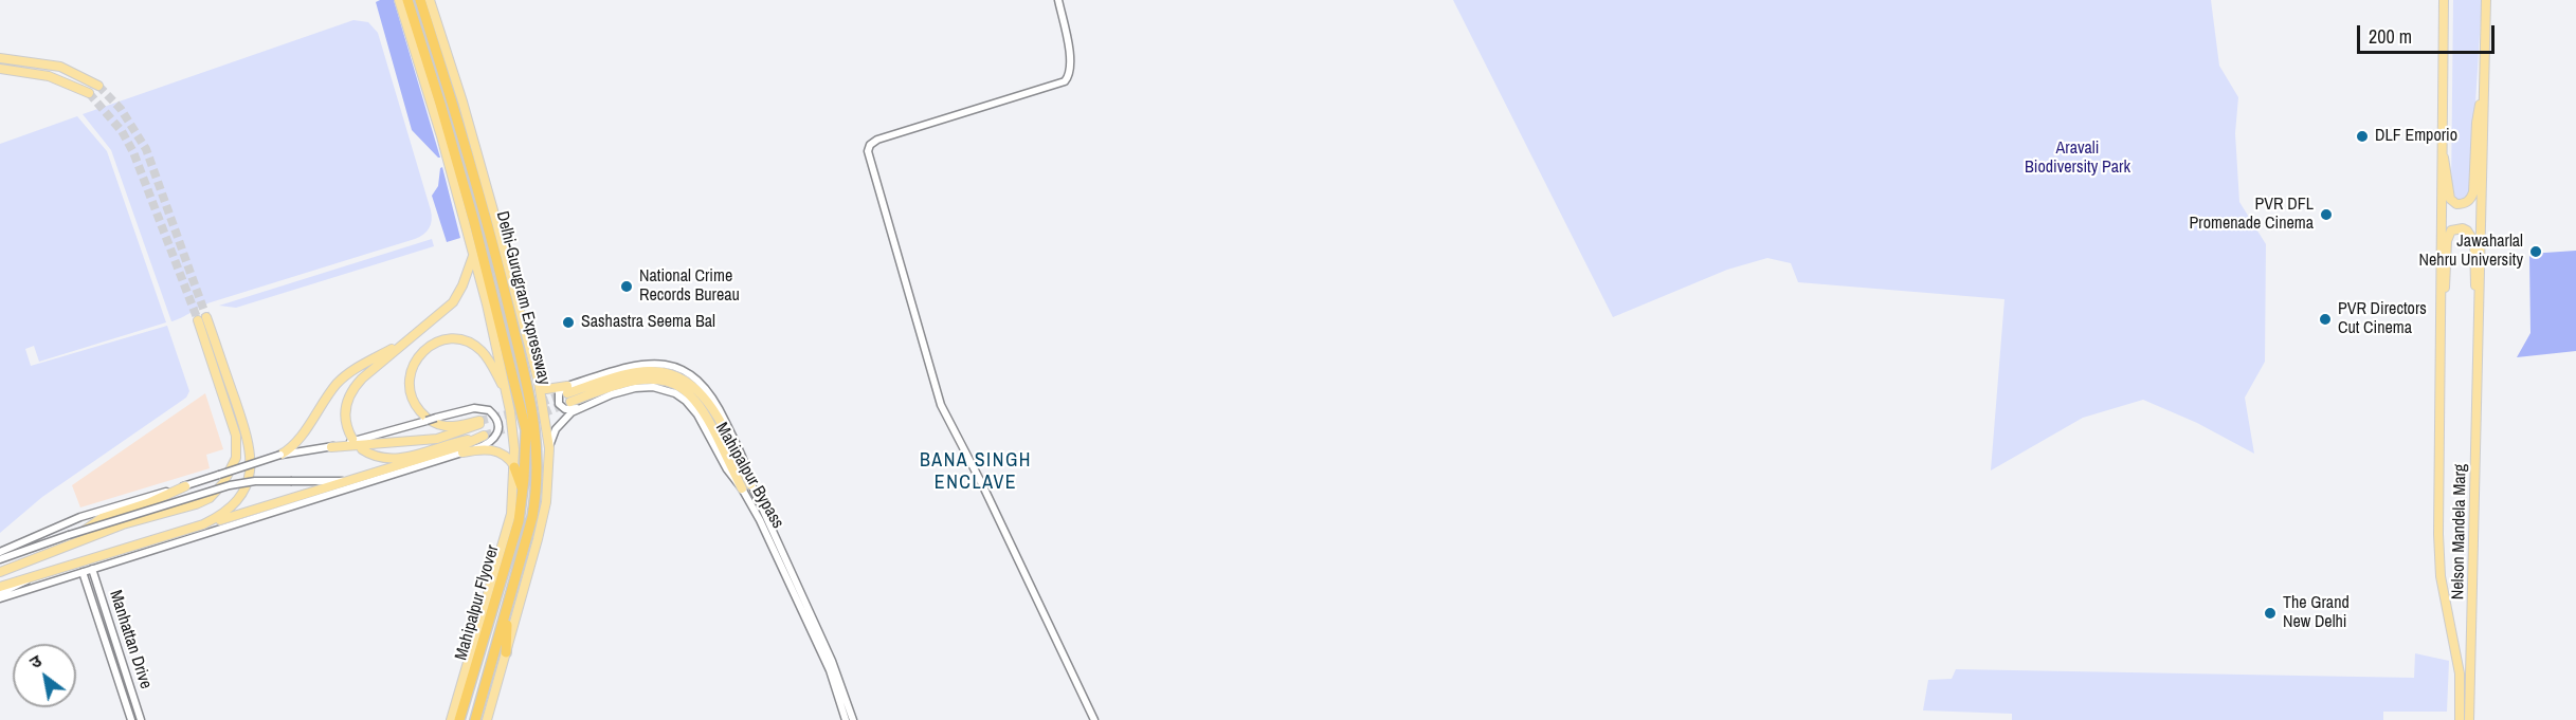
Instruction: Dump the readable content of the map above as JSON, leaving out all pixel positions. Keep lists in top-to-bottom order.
{
  "streets": {
    "highway": ["Delhi-Gurugram Expressway", "Mahipalpur Flyover"],
    "main road": ["Nelson Mandela Marg"],
    "street": ["Mahipalpur Bypass", "Manhattan Drive"]
  },
  "crossings": [
    ["Delhi-Gurugram Expressway", "Mahipalpur Flyover"]
  ],
  "districts": ["BANA SINGH ENCLAVE"],
  "parks": ["Aravali Biodiversity Park"],
  "places": [
    "DLF Emporio",
    "PVR DFL Promenade Cinema",
    "Jawaharlal Nehru University",
    "National Crime Records Bureau",
    "PVR Directors Cut Cinema",
    "Sashastra Seema Bal",
    "The Grand New Delhi"
  ],
  "scale_bar": "200 m",
  "north": "top left"
}
